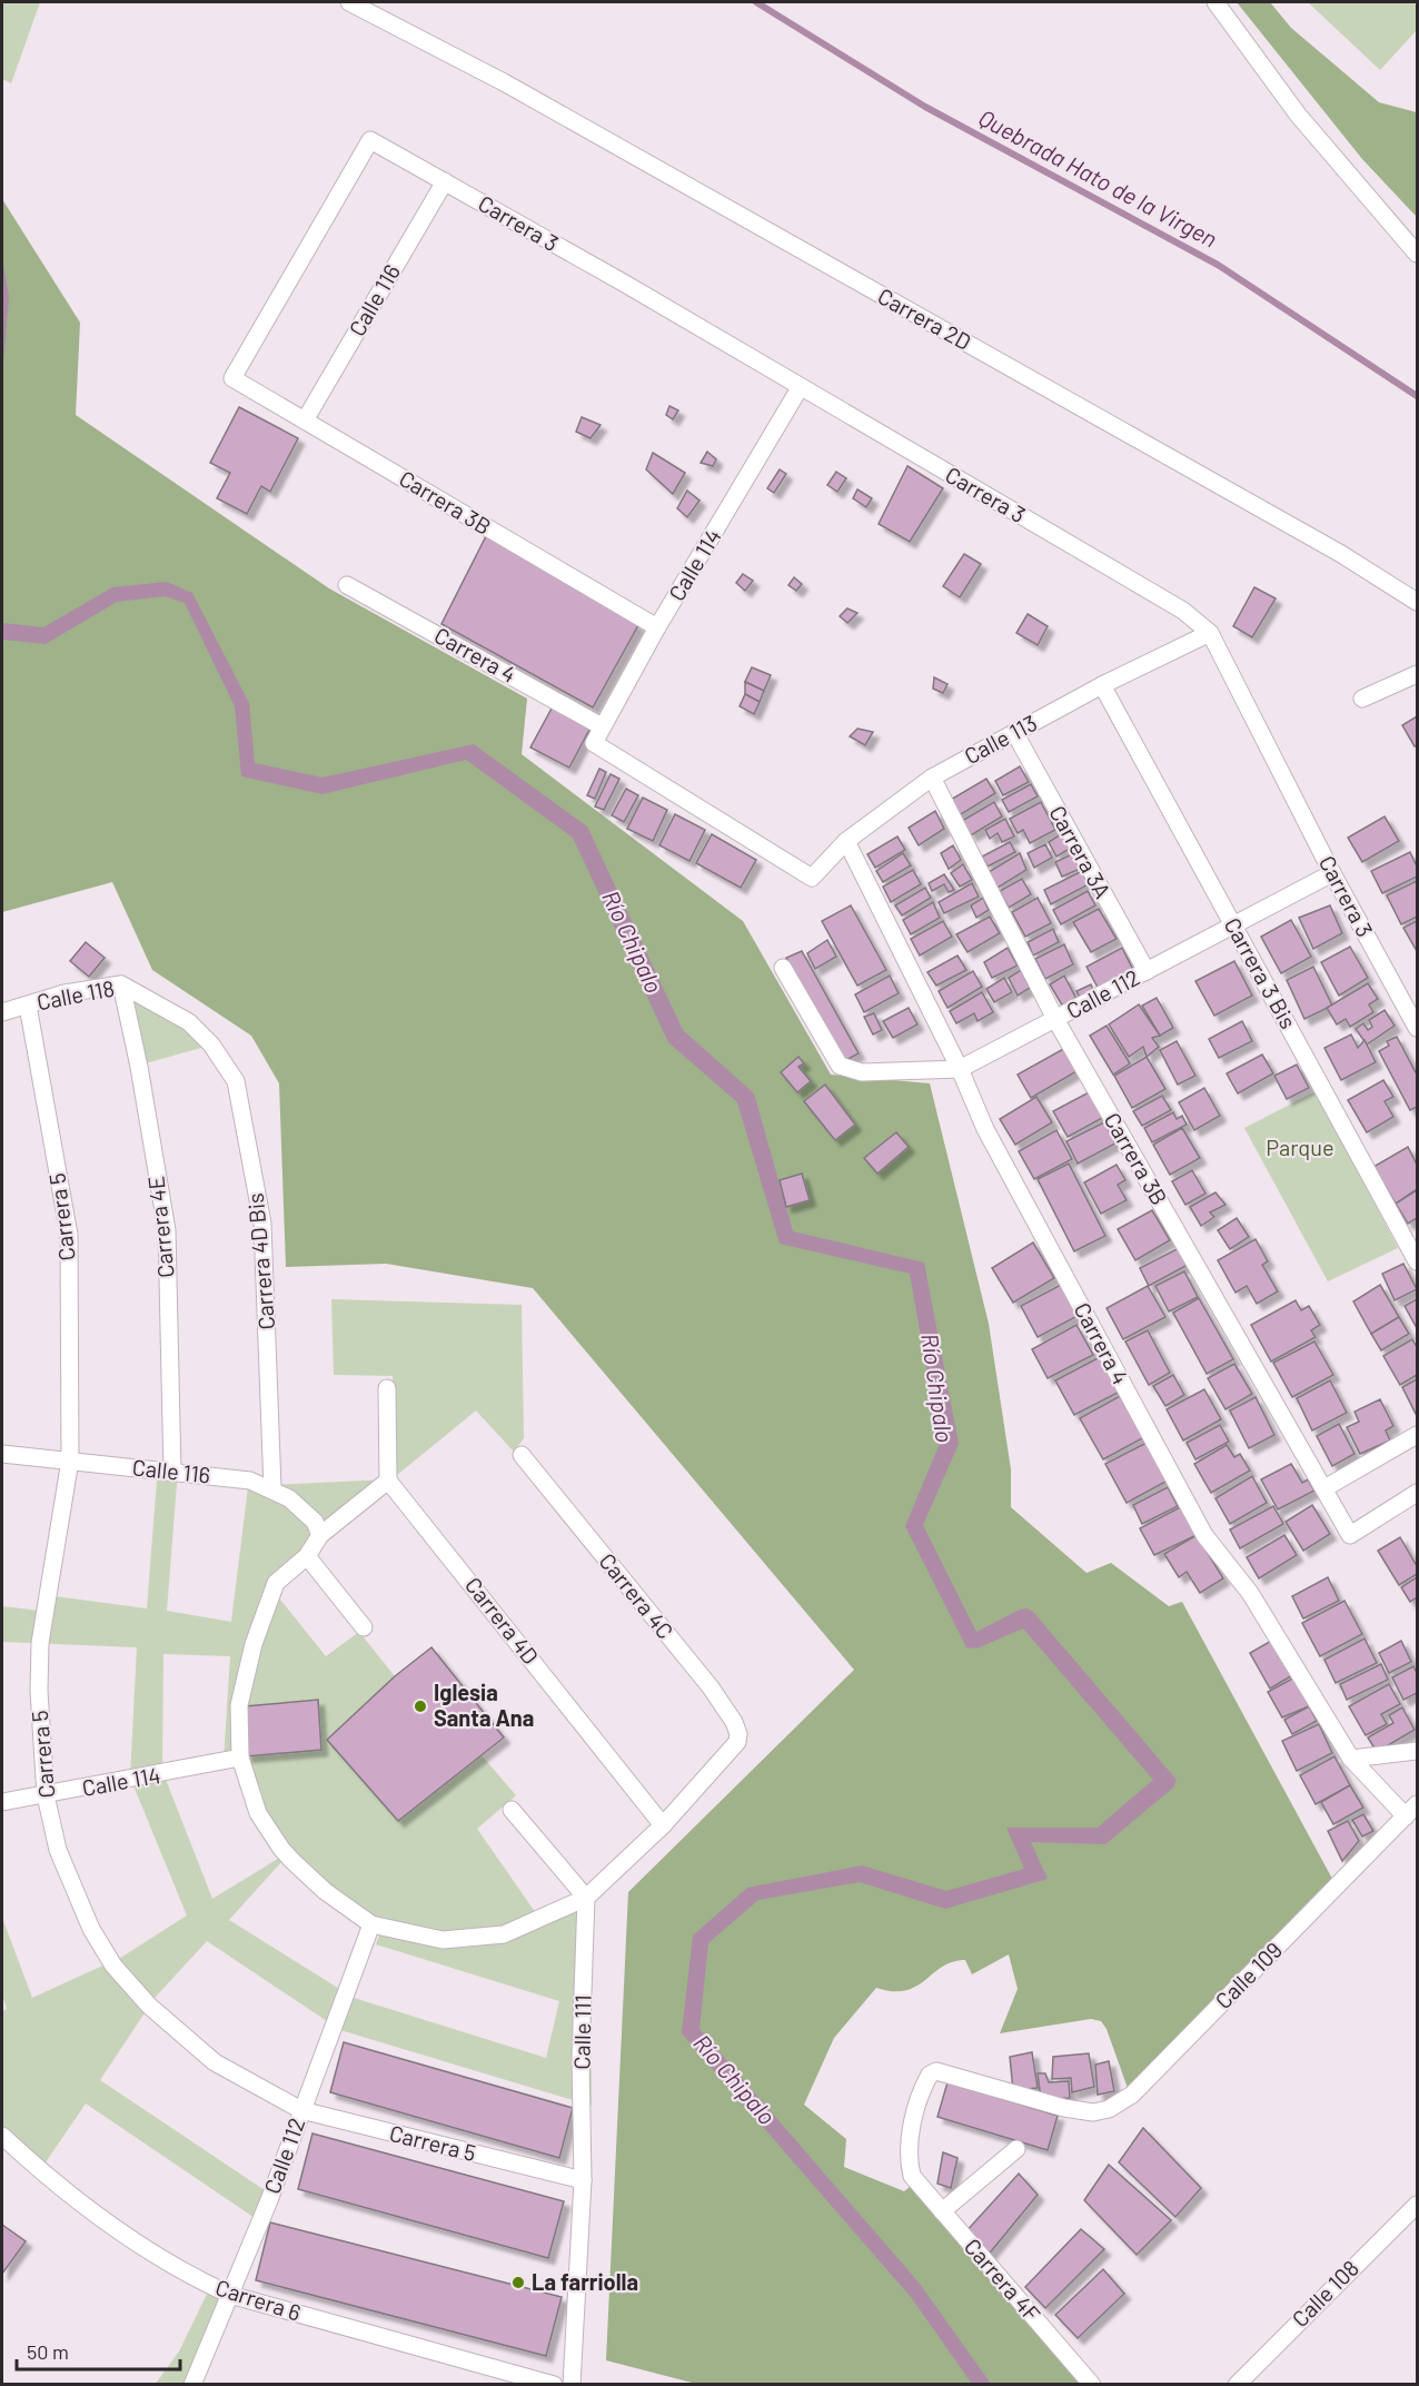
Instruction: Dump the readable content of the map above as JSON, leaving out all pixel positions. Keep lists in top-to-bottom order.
{
  "streets": {
    "street": [
      "Carrera 3",
      "Calle 116",
      "Carrera 2D",
      "Carrera 3B",
      "Calle 114",
      "Carrera 4",
      "Calle 113",
      "Carrera 3A",
      "Carrera 3 Bis",
      "Calle 112",
      "Calle 118",
      "Carrera 5",
      "Carrera 4E",
      "Carrera 4D Bis",
      "Carrera 4C",
      "Carrera 4D",
      "Calle 109",
      "Calle 111",
      "Carrera 4F",
      "Calle 108",
      "Carrera 6"
    ]
  },
  "crossings": [
    ["Carrera 3", "Calle 116"],
    ["Carrera 3", "Carrera 3B"],
    ["Carrera 3", "Calle 114"],
    ["Carrera 3", "Calle 113"],
    ["Carrera 3", "Calle 112"],
    ["Calle 116", "Carrera 3B"],
    ["Calle 116", "Carrera 5"],
    ["Calle 116", "Carrera 4E"],
    ["Calle 116", "Carrera 4D Bis"],
    ["Carrera 3B", "Calle 114"],
    ["Carrera 3B", "Calle 113"],
    ["Carrera 3B", "Calle 112"],
    ["Calle 114", "Carrera 4"],
    ["Calle 114", "Calle 113"],
    ["Calle 114", "Carrera 5"],
    ["Carrera 4", "Calle 113"],
    ["Carrera 4", "Calle 112"],
    ["Carrera 4", "Calle 109"],
    ["Calle 113", "Carrera 3A"],
    ["Calle 113", "Carrera 3 Bis"],
    ["Carrera 3A", "Calle 112"],
    ["Carrera 3 Bis", "Calle 112"],
    ["Calle 112", "Carrera 5"],
    ["Calle 112", "Carrera 6"],
    ["Calle 118", "Carrera 5"],
    ["Calle 118", "Carrera 4E"],
    ["Calle 118", "Carrera 4D Bis"],
    ["Carrera 5", "Calle 111"],
    ["Carrera 4C", "Carrera 4D"],
    ["Calle 109", "Carrera 4F"]
  ],
  "water": ["Quebrada Hato de la Virgen", "Río Chipalo"],
  "parks": ["Parque"],
  "places": ["Iglesia Santa Ana", "La farriolla"],
  "scale_bar": "50 m"
}
